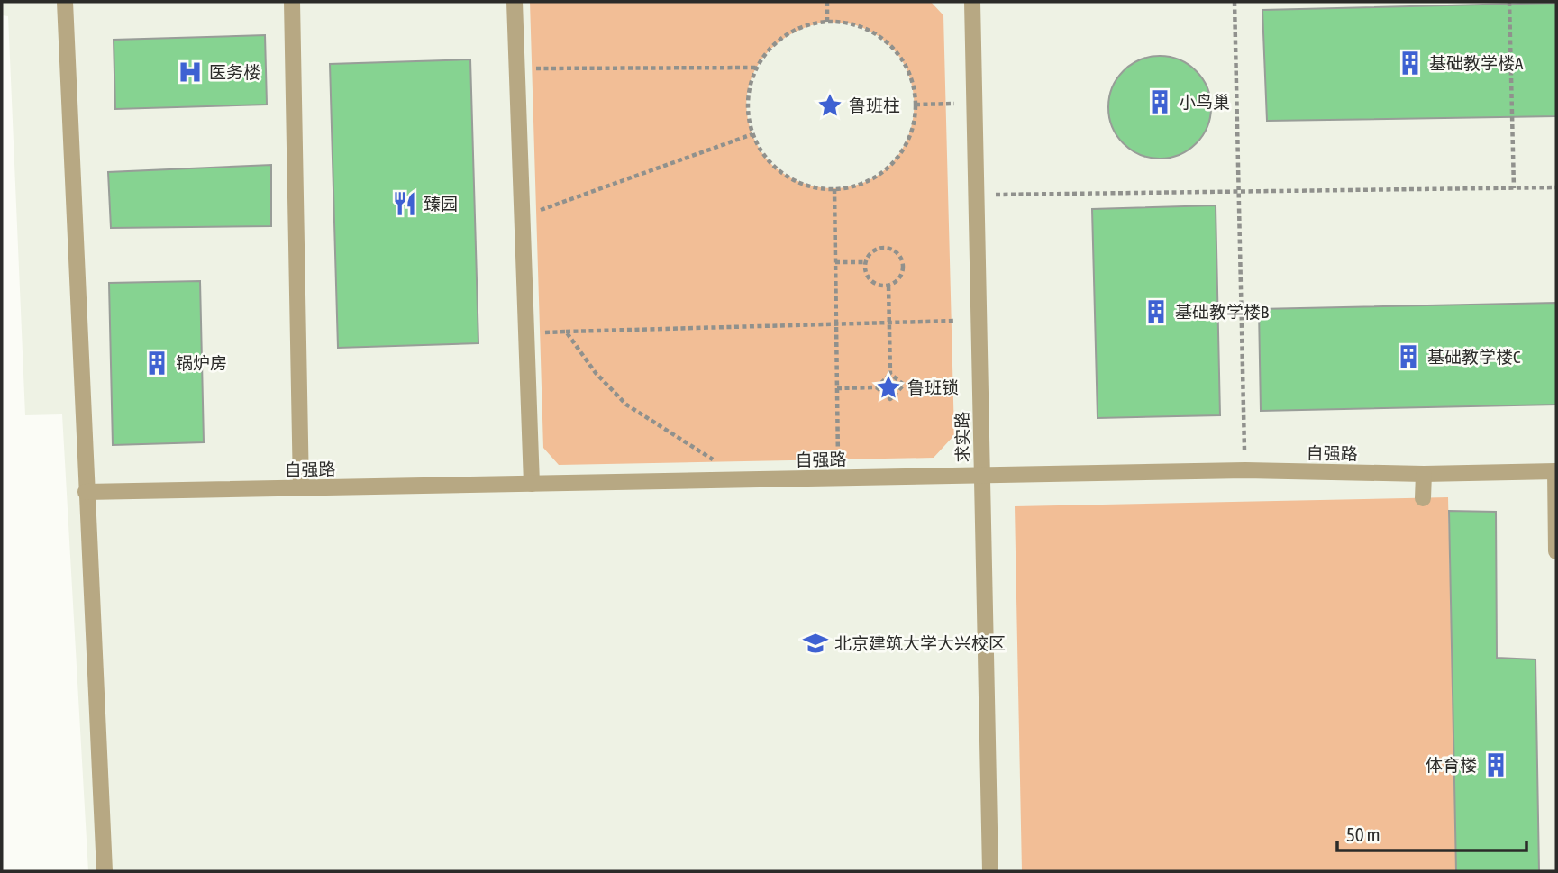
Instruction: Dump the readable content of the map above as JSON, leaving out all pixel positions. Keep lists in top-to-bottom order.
{
  "streets": {
    "street": ["求实路", "自强路"]
  },
  "crossings": [
    ["求实路", "自强路"]
  ],
  "places": {
    "building": [
      "基础教学楼A",
      "小鸟巢",
      "基础教学楼B",
      "基础教学楼C",
      "锅炉房",
      "体育楼"
    ],
    "hospital": ["医务楼"],
    "place": ["鲁班柱", "鲁班锁"],
    "restaurant": ["臻园"],
    "school or university": ["北京建筑大学大兴校区"]
  },
  "scale_bar": "50 m"
}
